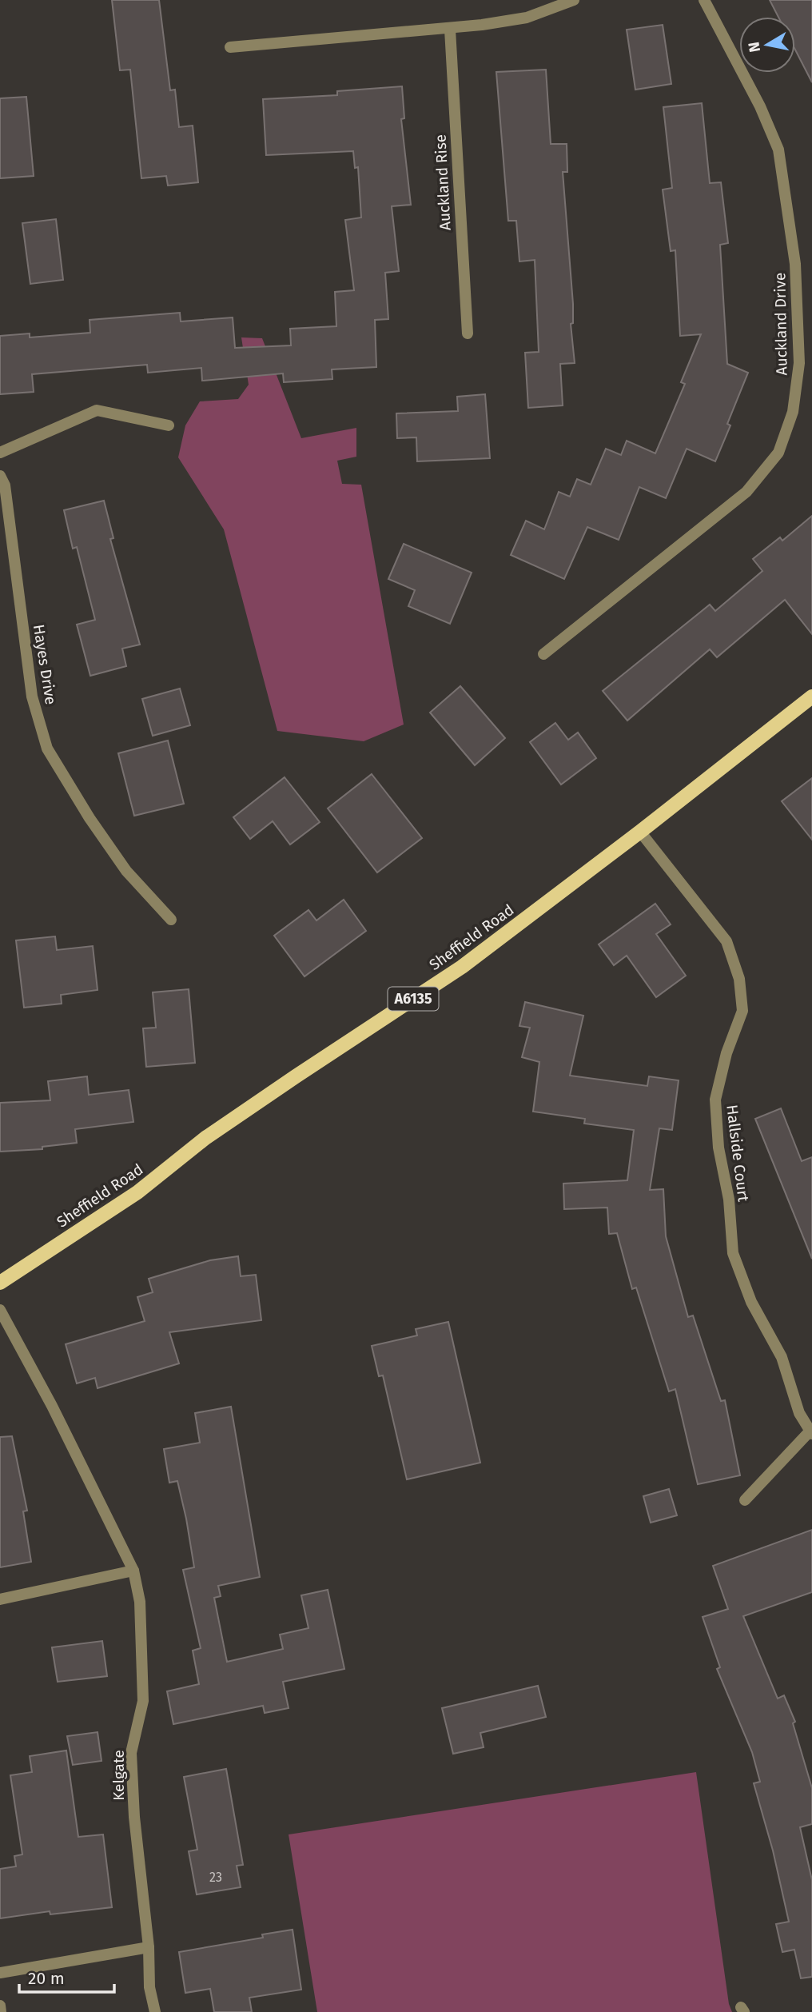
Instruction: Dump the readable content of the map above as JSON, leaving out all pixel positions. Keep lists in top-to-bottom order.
{
  "streets": {
    "main road": ["Sheffield Road", "A6135"],
    "street": [
      "Auckland Rise",
      "Auckland Drive",
      "Hayes Drive",
      "Hallside Court",
      "Kelgate"
    ]
  },
  "crossings": [
    ["Sheffield Road", "Hallside Court"]
  ],
  "house_numbers": ["23"],
  "scale_bar": "20 m",
  "north": "left"
}
